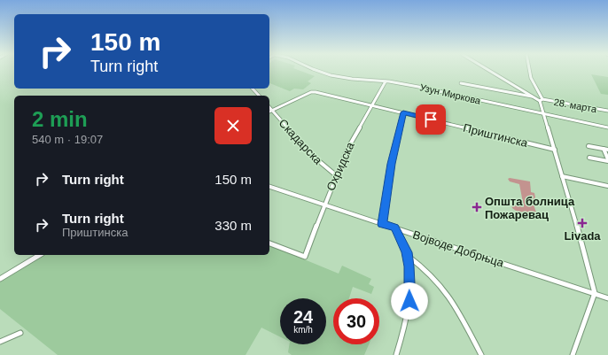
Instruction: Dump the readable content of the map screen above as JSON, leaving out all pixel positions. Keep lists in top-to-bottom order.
{
  "streets": {
    "street": [
      "Узун Миркова",
      "28. марта",
      "Приштинска",
      "Скадарска",
      "Охридска",
      "Војводе Добрњца"
    ]
  },
  "crossings": [
    ["Узун Миркова", "Охридска"],
    ["Приштинска", "Скадарска"],
    ["Приштинска", "Охридска"],
    ["Скадарска", "Охридска"],
    ["Охридска", "Војводе Добрњца"]
  ],
  "places": {
    "health": ["Општа болница Пожаревац", "Livada"]
  },
  "page": {
    "turn": ["150 m", "Turn right"],
    "heading": ["2 min", "540 m · 19:07"],
    "list": [
      {
        "name": "Turn right",
        "value": "150 m"
      },
      {
        "name": "Turn right",
        "note": "Приштинска",
        "value": "330 m"
      }
    ],
    "speed": "24 km/h",
    "limit": "30"
  }
}
